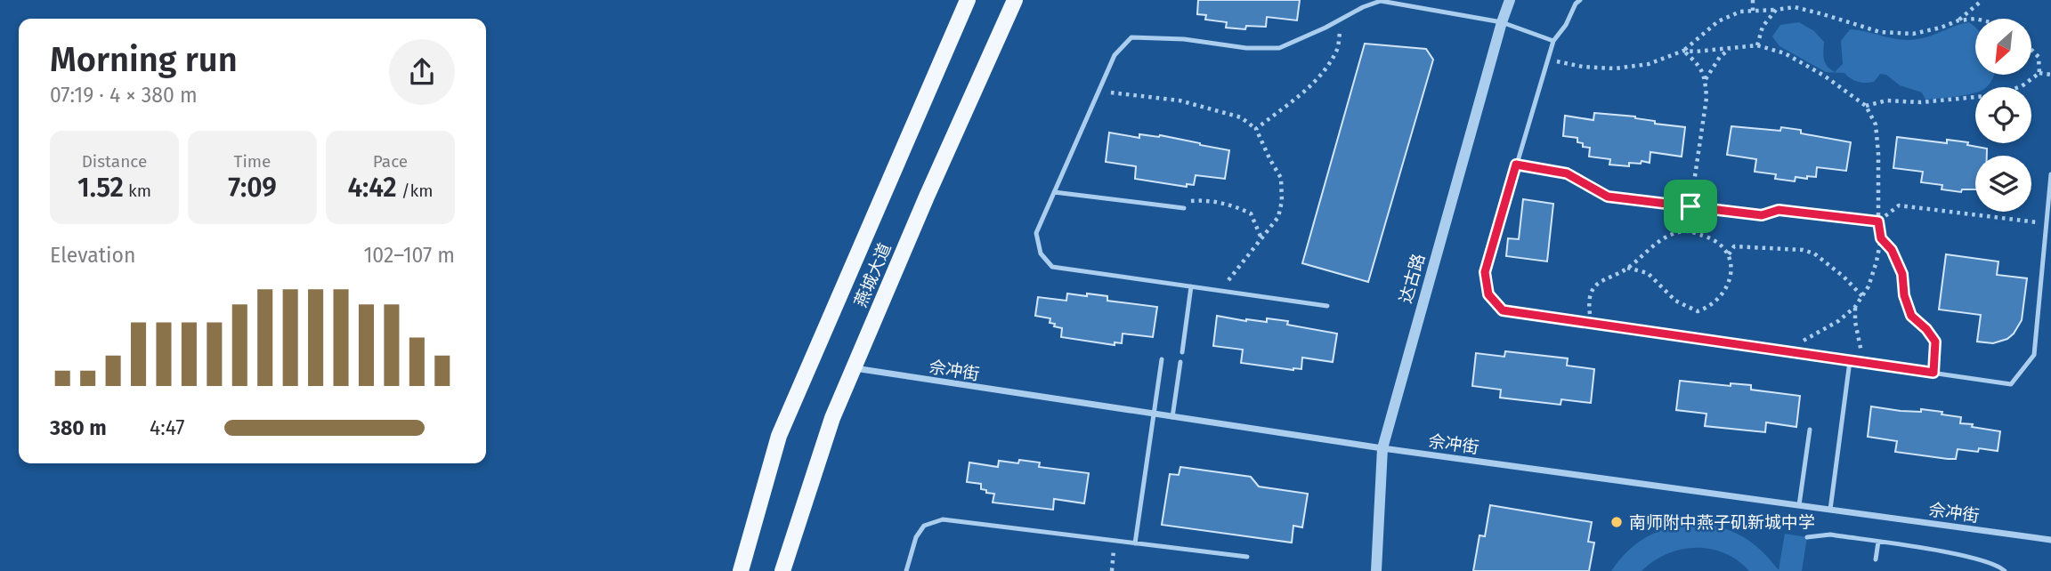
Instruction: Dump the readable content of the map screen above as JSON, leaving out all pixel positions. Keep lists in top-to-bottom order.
{
  "streets": {
    "main road": ["燕城大道"],
    "street": ["达古路", "佘冲街"]
  },
  "crossings": [
    ["燕城大道", "佘冲街"],
    ["达古路", "佘冲街"]
  ],
  "places": ["南师附中燕子矶新城中学"],
  "north": "bottom left",
  "page": {
    "heading": ["Morning run", "07:19 · 4 × 380 m"],
    "stats": [
      ["Distance", "1.52 km"],
      ["Time", "7:09"],
      ["Pace", "4:42 /km"]
    ],
    "chart": ["Elevation", "102–107 m"],
    "list": [
      {
        "name": "380 m",
        "note": "4:47"
      }
    ]
  }
}
